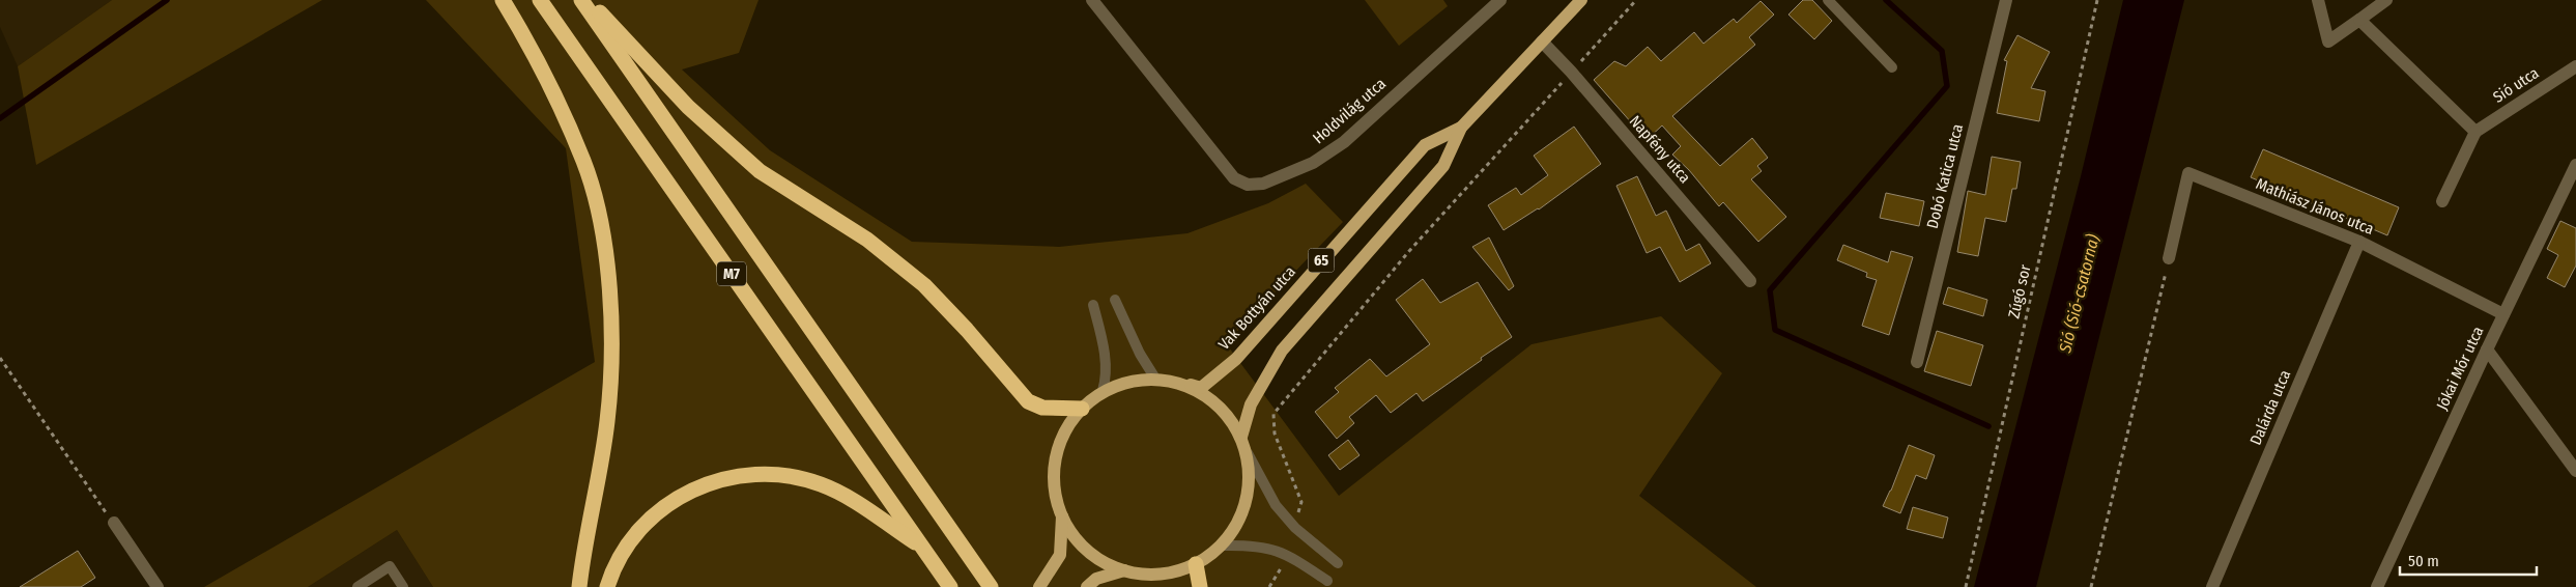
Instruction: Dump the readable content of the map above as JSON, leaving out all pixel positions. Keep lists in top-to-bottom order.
{
  "streets": {
    "highway": ["M7"],
    "main road": ["65", "Vak Bottyán utca"],
    "street": [
      "Sió utca",
      "Holdvilág utca",
      "Napfény utca",
      "Dobó Katica utca",
      "Mathiász János utca",
      "Jókai Mór utca",
      "Dalárda utca"
    ],
    "path": ["Zúgó sor"]
  },
  "crossings": [
    ["Napfény utca", "Vak Bottyán utca"],
    ["Mathiász János utca", "Jókai Mór utca"],
    ["Mathiász János utca", "Dalárda utca"],
    ["65", "Vak Bottyán utca"]
  ],
  "water": ["Sió (Sió-csatorna)"],
  "scale_bar": "50 m"
}
